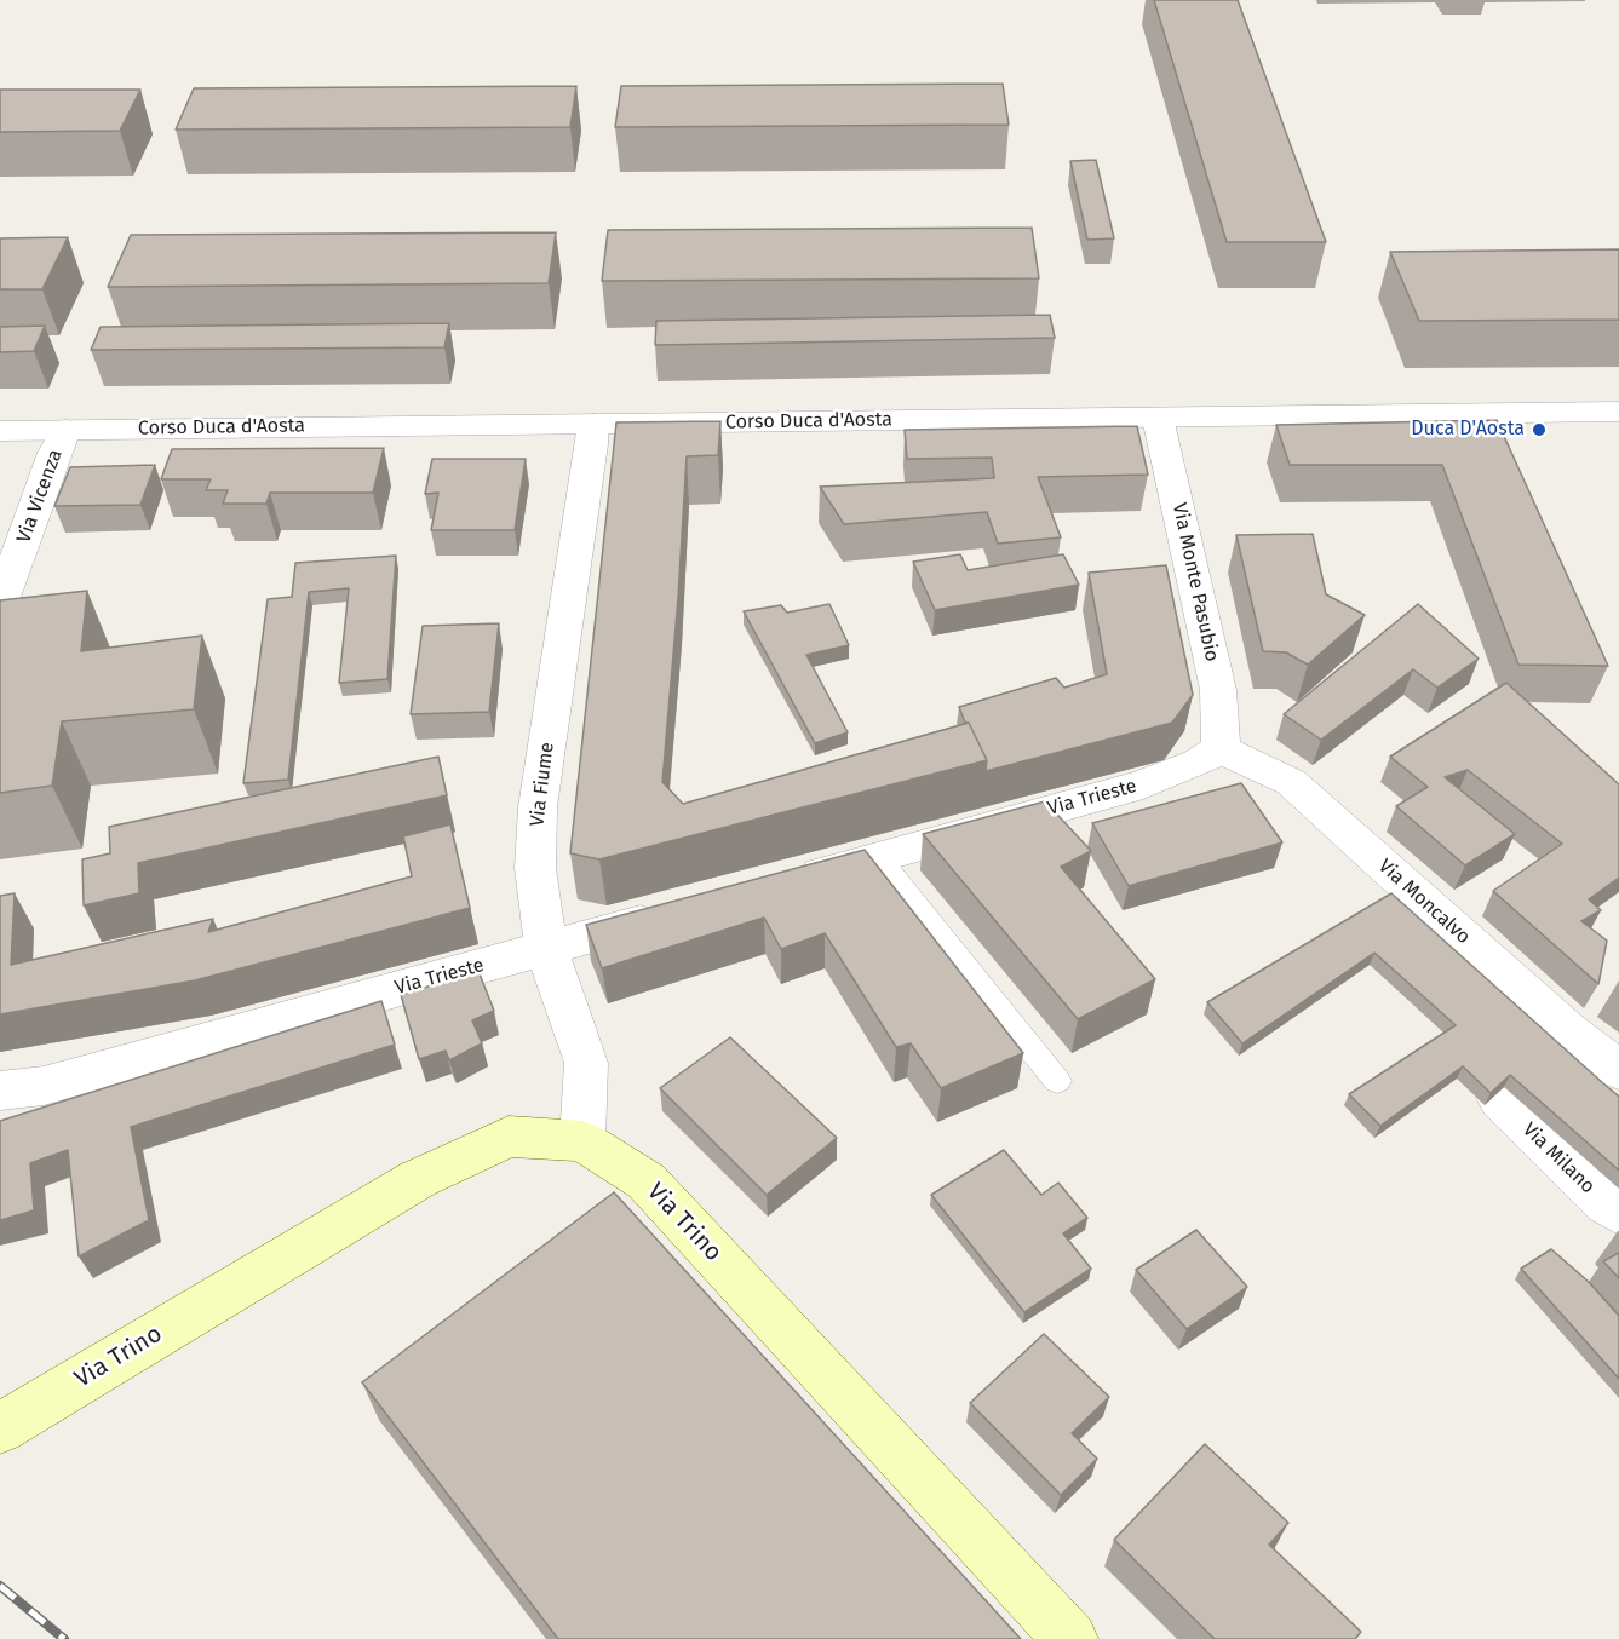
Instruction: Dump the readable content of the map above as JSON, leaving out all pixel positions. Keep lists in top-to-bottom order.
{
  "streets": {
    "main road": ["Via Trino"],
    "street": [
      "Corso Duca d'Aosta",
      "Via Vicenza",
      "Via Monte Pasubio",
      "Via Fiume",
      "Via Trieste",
      "Via Moncalvo",
      "Via Milano"
    ]
  },
  "crossings": [
    ["Corso Duca d'Aosta", "Via Vicenza"],
    ["Corso Duca d'Aosta", "Via Monte Pasubio"],
    ["Corso Duca d'Aosta", "Via Fiume"],
    ["Via Monte Pasubio", "Via Trieste"],
    ["Via Monte Pasubio", "Via Moncalvo"],
    ["Via Fiume", "Via Trieste"],
    ["Via Fiume", "Via Trino"],
    ["Via Trieste", "Via Moncalvo"]
  ],
  "places": ["Duca D'Aosta"]
}
